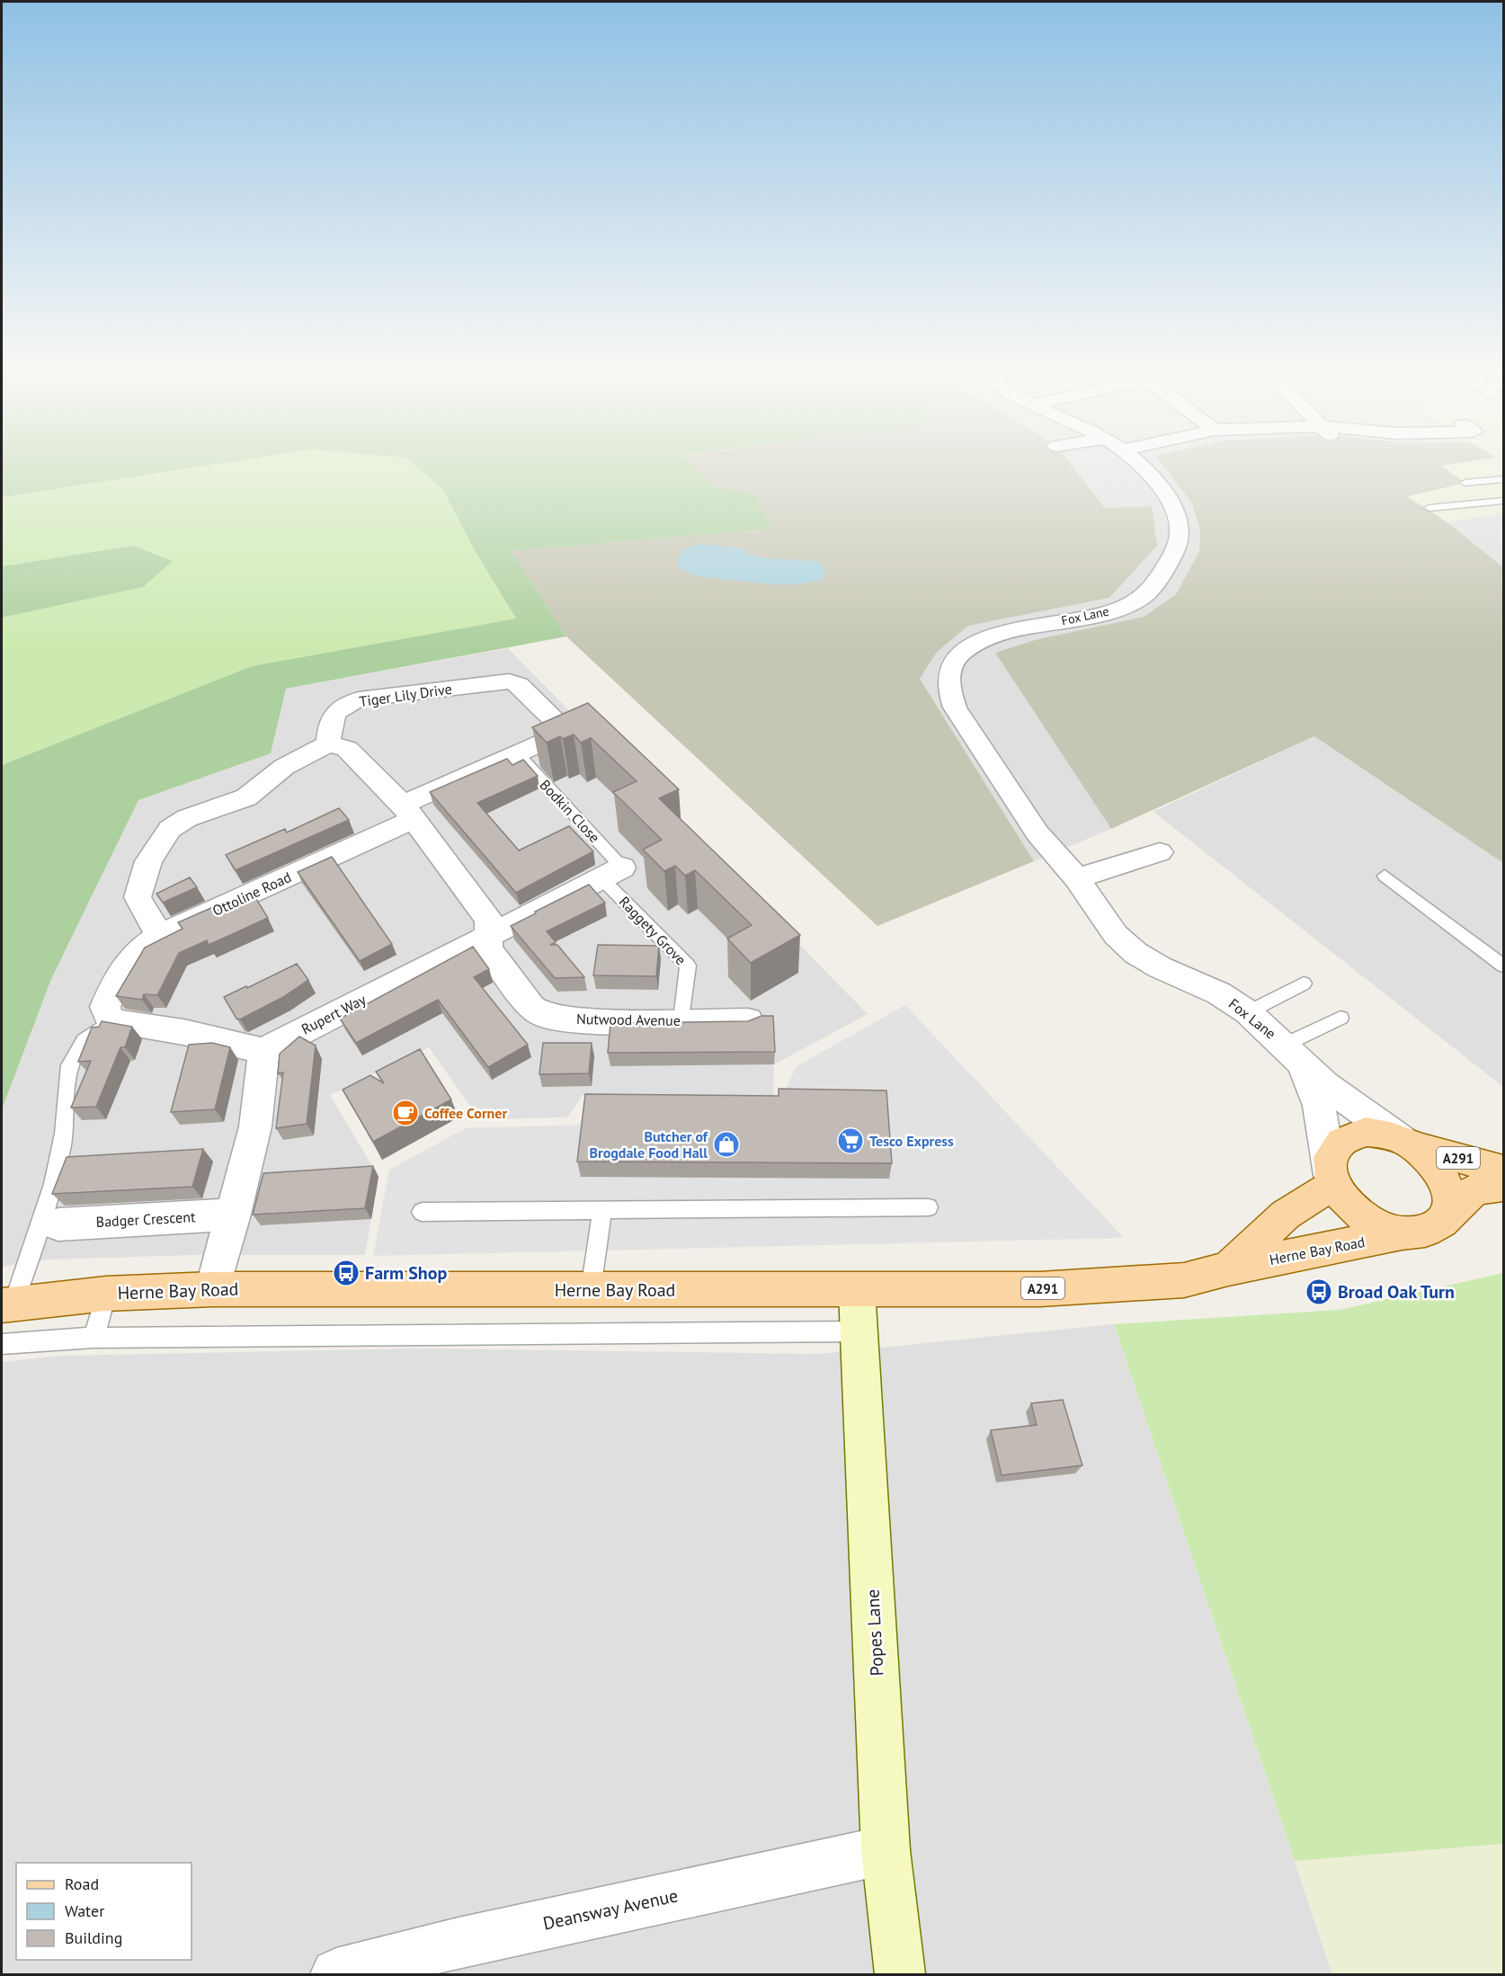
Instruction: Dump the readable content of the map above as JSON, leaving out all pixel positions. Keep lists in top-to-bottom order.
{
  "streets": {
    "main road": ["A291", "Herne Bay Road"],
    "street": [
      "Fox Lane",
      "Tiger Lily Drive",
      "Ottoline Road",
      "Rupert Way",
      "Nutwood Avenue",
      "Badger Crescent",
      "Popes Lane",
      "Deansway Avenue"
    ],
    "lane": ["Bodkin Close", "Raggety Grove"]
  },
  "crossings": [
    ["Fox Lane", "A291"],
    ["Fox Lane", "Herne Bay Road"],
    ["Tiger Lily Drive", "Ottoline Road"],
    ["Tiger Lily Drive", "Nutwood Avenue"],
    ["Bodkin Close", "Ottoline Road"],
    ["Bodkin Close", "Raggety Grove"],
    ["Bodkin Close", "Rupert Way"],
    ["Ottoline Road", "Nutwood Avenue"],
    ["Raggety Grove", "Rupert Way"],
    ["Raggety Grove", "Nutwood Avenue"],
    ["Rupert Way", "Nutwood Avenue"],
    ["A291", "Herne Bay Road"],
    ["Herne Bay Road", "Popes Lane"],
    ["Popes Lane", "Deansway Avenue"]
  ],
  "places": {
    "cafe": ["Coffee Corner"],
    "supermarket": ["Tesco Express"],
    "shop": ["Butcher of Brogdale Food Hall"],
    "bus stop": ["Farm Shop", "Broad Oak Turn"]
  },
  "legend": ["Road", "Water", "Building"]
}
